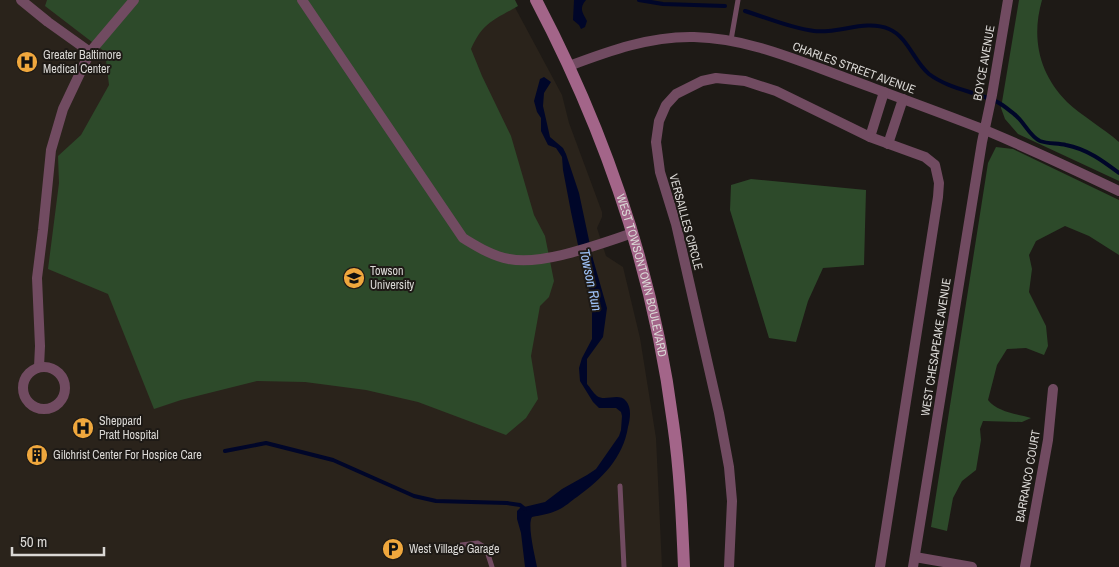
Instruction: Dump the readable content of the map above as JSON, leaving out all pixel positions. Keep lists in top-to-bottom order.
{
  "streets": {
    "main road": ["WEST TOWSONTOWN BOULEVARD"],
    "street": [
      "BOYCE AVENUE",
      "CHARLES STREET AVENUE",
      "VERSAILLES CIRCLE",
      "WEST CHESAPEAKE AVENUE",
      "BARRANCO COURT"
    ]
  },
  "crossings": [
    ["BOYCE AVENUE", "CHARLES STREET AVENUE"],
    ["BOYCE AVENUE", "WEST CHESAPEAKE AVENUE"],
    ["CHARLES STREET AVENUE", "WEST TOWSONTOWN BOULEVARD"],
    ["CHARLES STREET AVENUE", "WEST CHESAPEAKE AVENUE"]
  ],
  "water": ["Towson Run"],
  "places": {
    "hospital": ["Greater Baltimore Medical Center", "Sheppard Pratt Hospital"],
    "school or university": ["Towson University"],
    "building": ["Gilchrist Center For Hospice Care"],
    "parking": ["West Village Garage"]
  },
  "scale_bar": "50 m"
}
